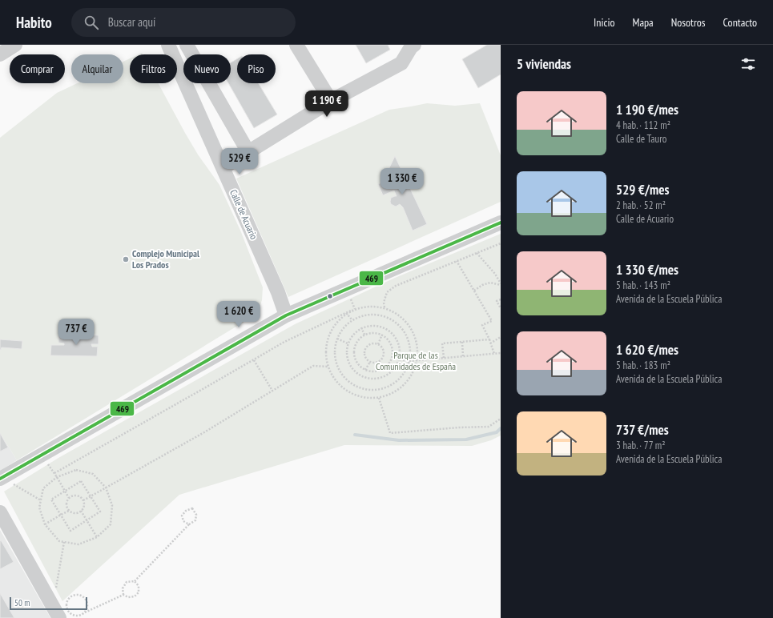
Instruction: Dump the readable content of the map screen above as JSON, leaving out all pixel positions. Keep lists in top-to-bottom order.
{
  "streets": {
    "street": ["Calle de Acuario"]
  },
  "parks": ["Parque de las Comunidades de España"],
  "places": ["Complejo Municipal Los Prados"],
  "lines": ["transit line 469"],
  "scale_bar": "50 m",
  "page": {
    "header": "Habito",
    "search": "Buscar aquí",
    "nav": [
      "Inicio",
      "Mapa",
      "Nosotros",
      "Contacto"
    ],
    "heading": "5 viviendas",
    "chip": [
      "Comprar",
      "Alquilar",
      "Filtros",
      "Nuevo",
      "Piso"
    ],
    "list": [
      {
        "name": "1 190 €/mes",
        "note": "4 hab. · 112 m² · Calle de Tauro"
      },
      {
        "name": "529 €/mes",
        "note": "2 hab. · 52 m² · Calle de Acuario"
      },
      {
        "name": "1 330 €/mes",
        "note": "5 hab. · 143 m² · Avenida de la Escuela Pública"
      },
      {
        "name": "1 620 €/mes",
        "note": "5 hab. · 183 m² · Avenida de la Escuela Pública"
      },
      {
        "name": "737 €/mes",
        "note": "3 hab. · 77 m² · Avenida de la Escuela Pública"
      }
    ],
    "price": [
      "1 190 €",
      "529 €",
      "1 330 €",
      "1 620 €",
      "737 €"
    ],
    "scale": "50 m"
  }
}
